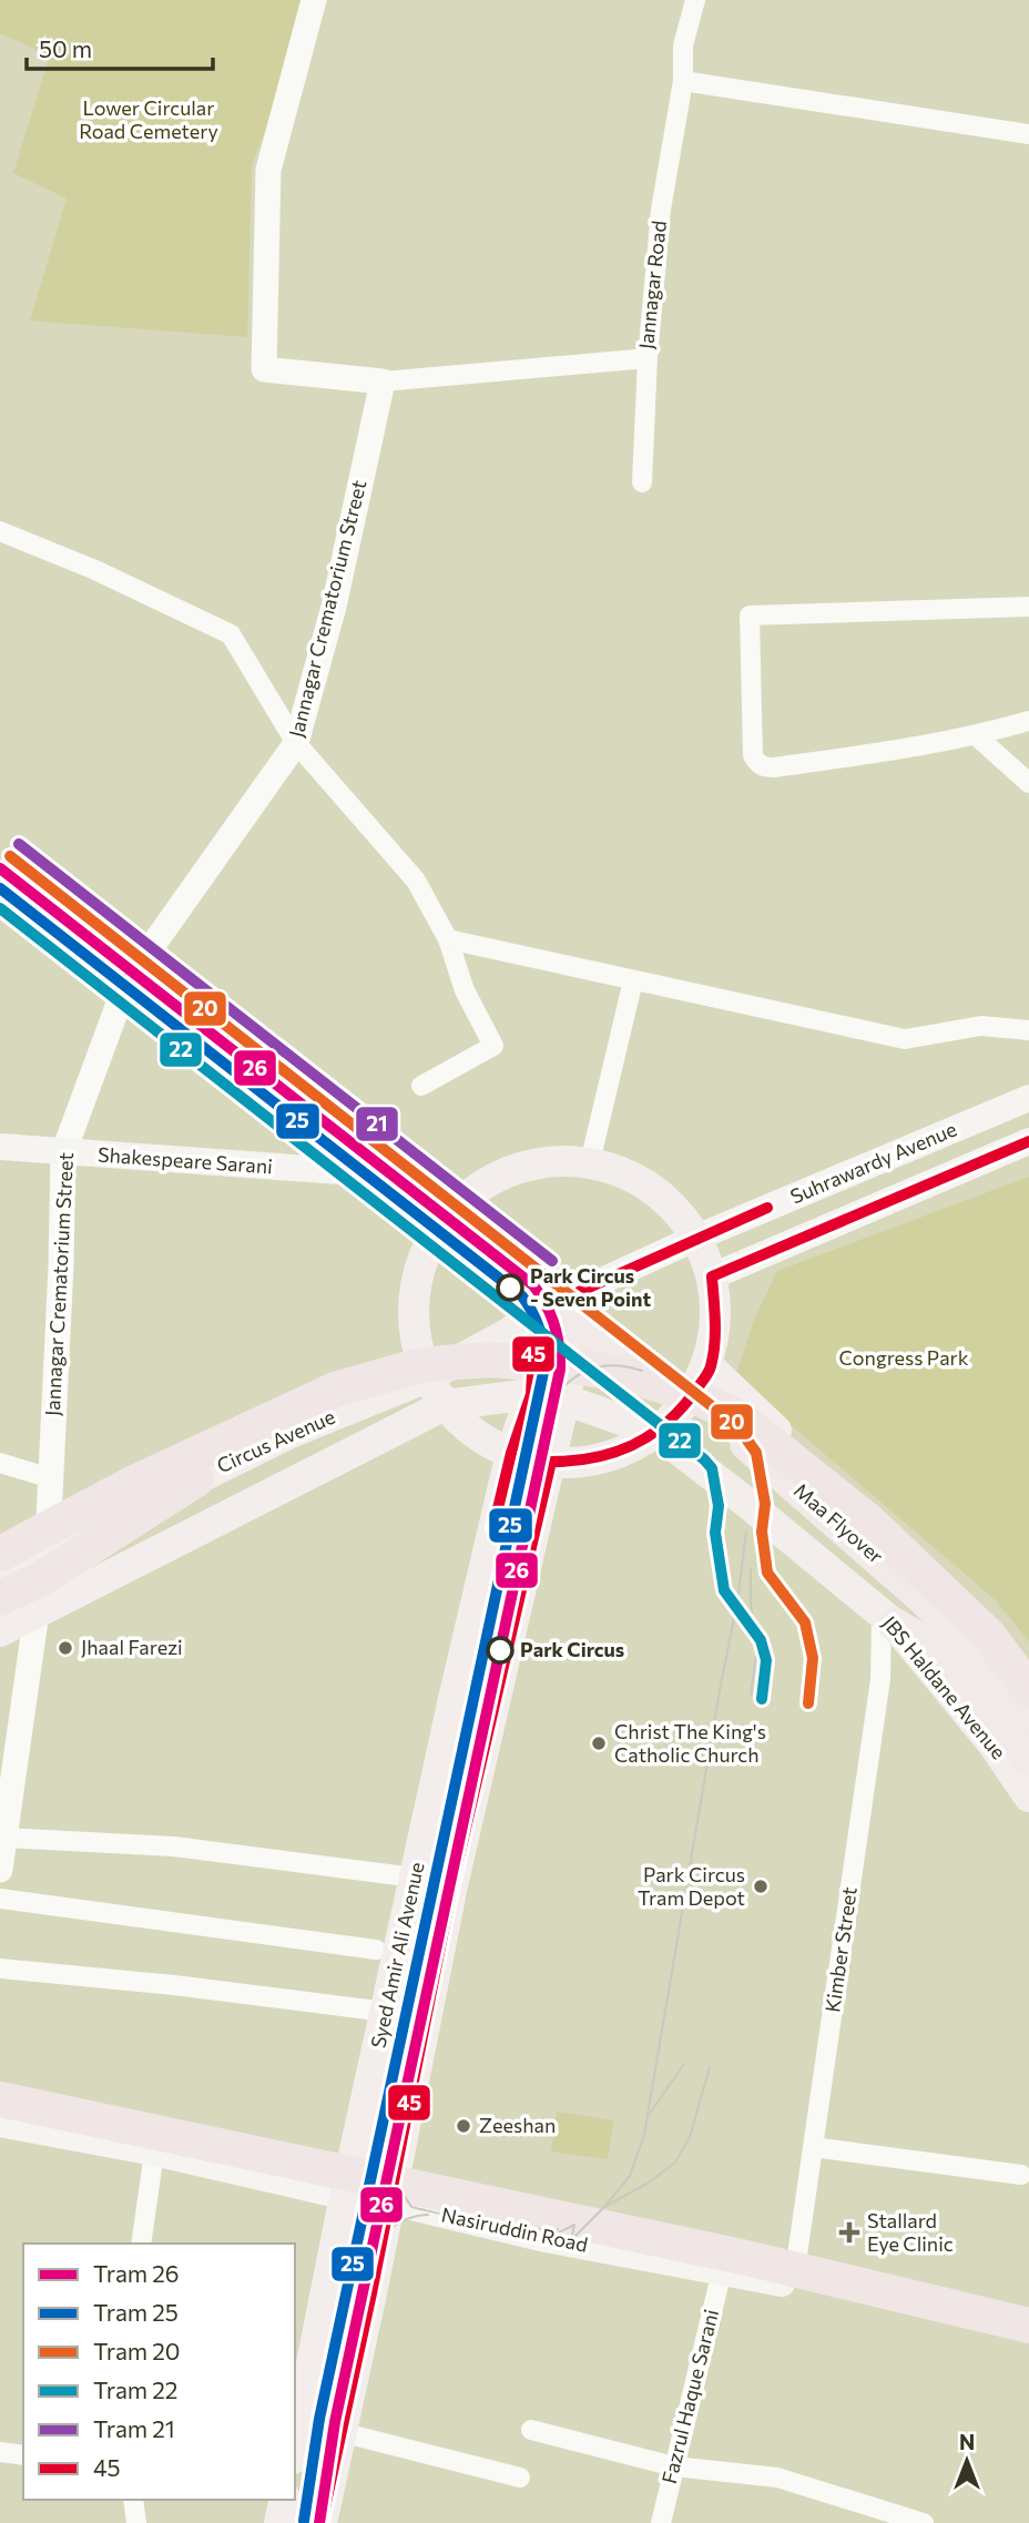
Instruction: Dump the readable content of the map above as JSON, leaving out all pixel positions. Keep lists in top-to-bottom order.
{
  "streets": {
    "highway": ["Maa Flyover"],
    "main road": [
      "Shakespeare Sarani",
      "Suhrawardy Avenue",
      "Circus Avenue",
      "JBS Haldane Avenue",
      "Syed Amir Ali Avenue",
      "Nasiruddin Road"
    ],
    "street": [
      "Jannagar Road",
      "Jannagar Crematorium Street",
      "Kimber Street",
      "Fazrul Haque Sarani"
    ]
  },
  "crossings": [
    ["Jannagar Road", "Jannagar Crematorium Street"],
    ["Jannagar Crematorium Street", "Shakespeare Sarani"],
    ["Jannagar Crematorium Street", "Circus Avenue"],
    ["Suhrawardy Avenue", "Circus Avenue"],
    ["Suhrawardy Avenue", "Maa Flyover"],
    ["Suhrawardy Avenue", "Syed Amir Ali Avenue"],
    ["Circus Avenue", "Maa Flyover"],
    ["Circus Avenue", "JBS Haldane Avenue"],
    ["Circus Avenue", "Syed Amir Ali Avenue"],
    ["Maa Flyover", "Syed Amir Ali Avenue"],
    ["JBS Haldane Avenue", "Kimber Street"],
    ["JBS Haldane Avenue", "Syed Amir Ali Avenue"],
    ["Kimber Street", "Nasiruddin Road"],
    ["Syed Amir Ali Avenue", "Nasiruddin Road"],
    ["Nasiruddin Road", "Fazrul Haque Sarani"]
  ],
  "parks": ["Lower Circular Road Cemetery", "Congress Park"],
  "places": {
    "other": [
      "Park Circus - Seven Point",
      "Jhaal Farezi",
      "Park Circus",
      "Christ The King's Catholic Church",
      "Park Circus Tram Depot",
      "Zeeshan"
    ],
    "health": ["Stallard Eye Clinic"]
  },
  "lines": [
    "tram line 21",
    "tram line 20",
    "tram line 26",
    "tram line 25",
    "tram line 22",
    "transit line 45"
  ],
  "legend": [
    "Tram 26",
    "Tram 25",
    "Tram 20",
    "Tram 22",
    "Tram 21",
    "45"
  ],
  "scale_bar": "50 m",
  "north": "top"
}
